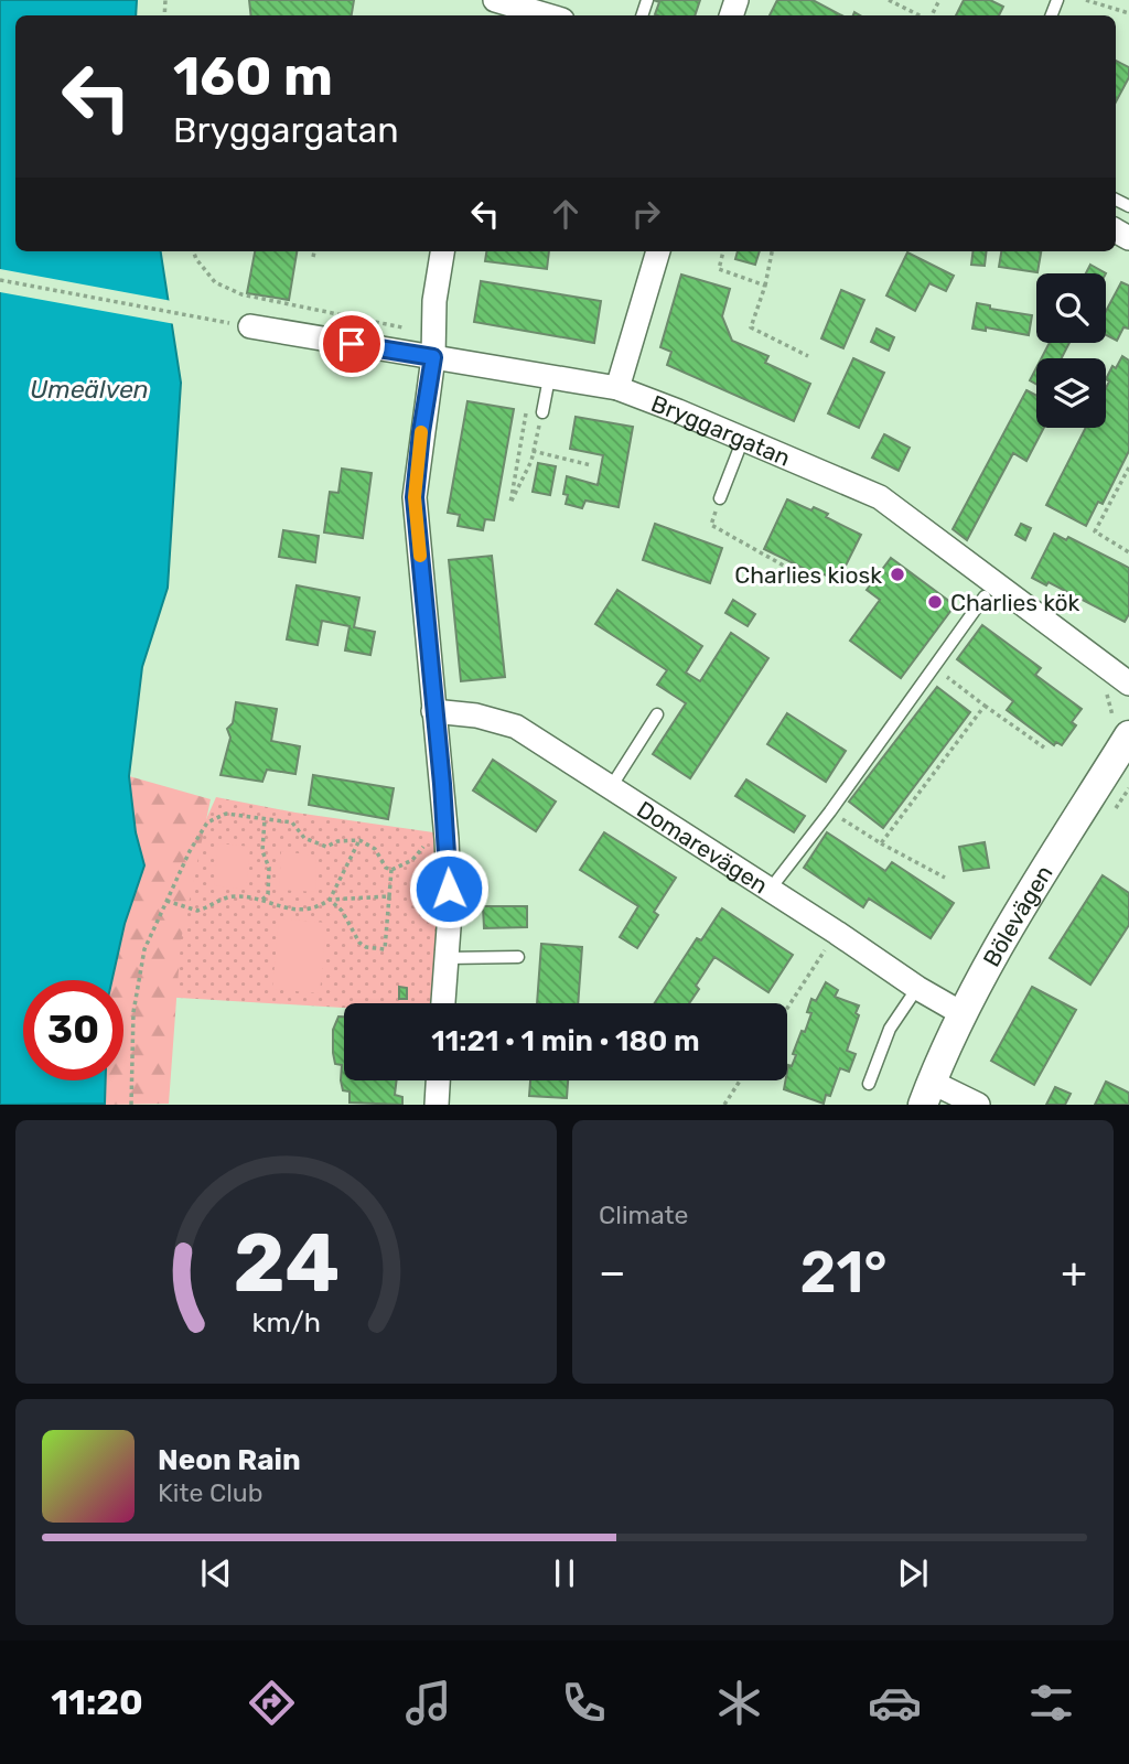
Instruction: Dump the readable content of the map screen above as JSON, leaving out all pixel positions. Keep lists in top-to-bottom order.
{
  "streets": {
    "street": ["Bryggargatan", "Domarevägen", "Bölevägen"]
  },
  "crossings": [
    ["Domarevägen", "Bölevägen"]
  ],
  "water": ["Umeälven"],
  "places": ["Charlies kiosk", "Charlies kök"],
  "page": {
    "turn": ["160 m", "Bryggargatan"],
    "limit": "30",
    "trip": "11:21 · 1 min · 180 m",
    "tile": "Climate",
    "heat": ["−", "21°", "+"],
    "song": ["Neon Rain", "Kite Club"],
    "tabs": "11:20",
    "gauge": ["24", "km/h"]
  }
}
